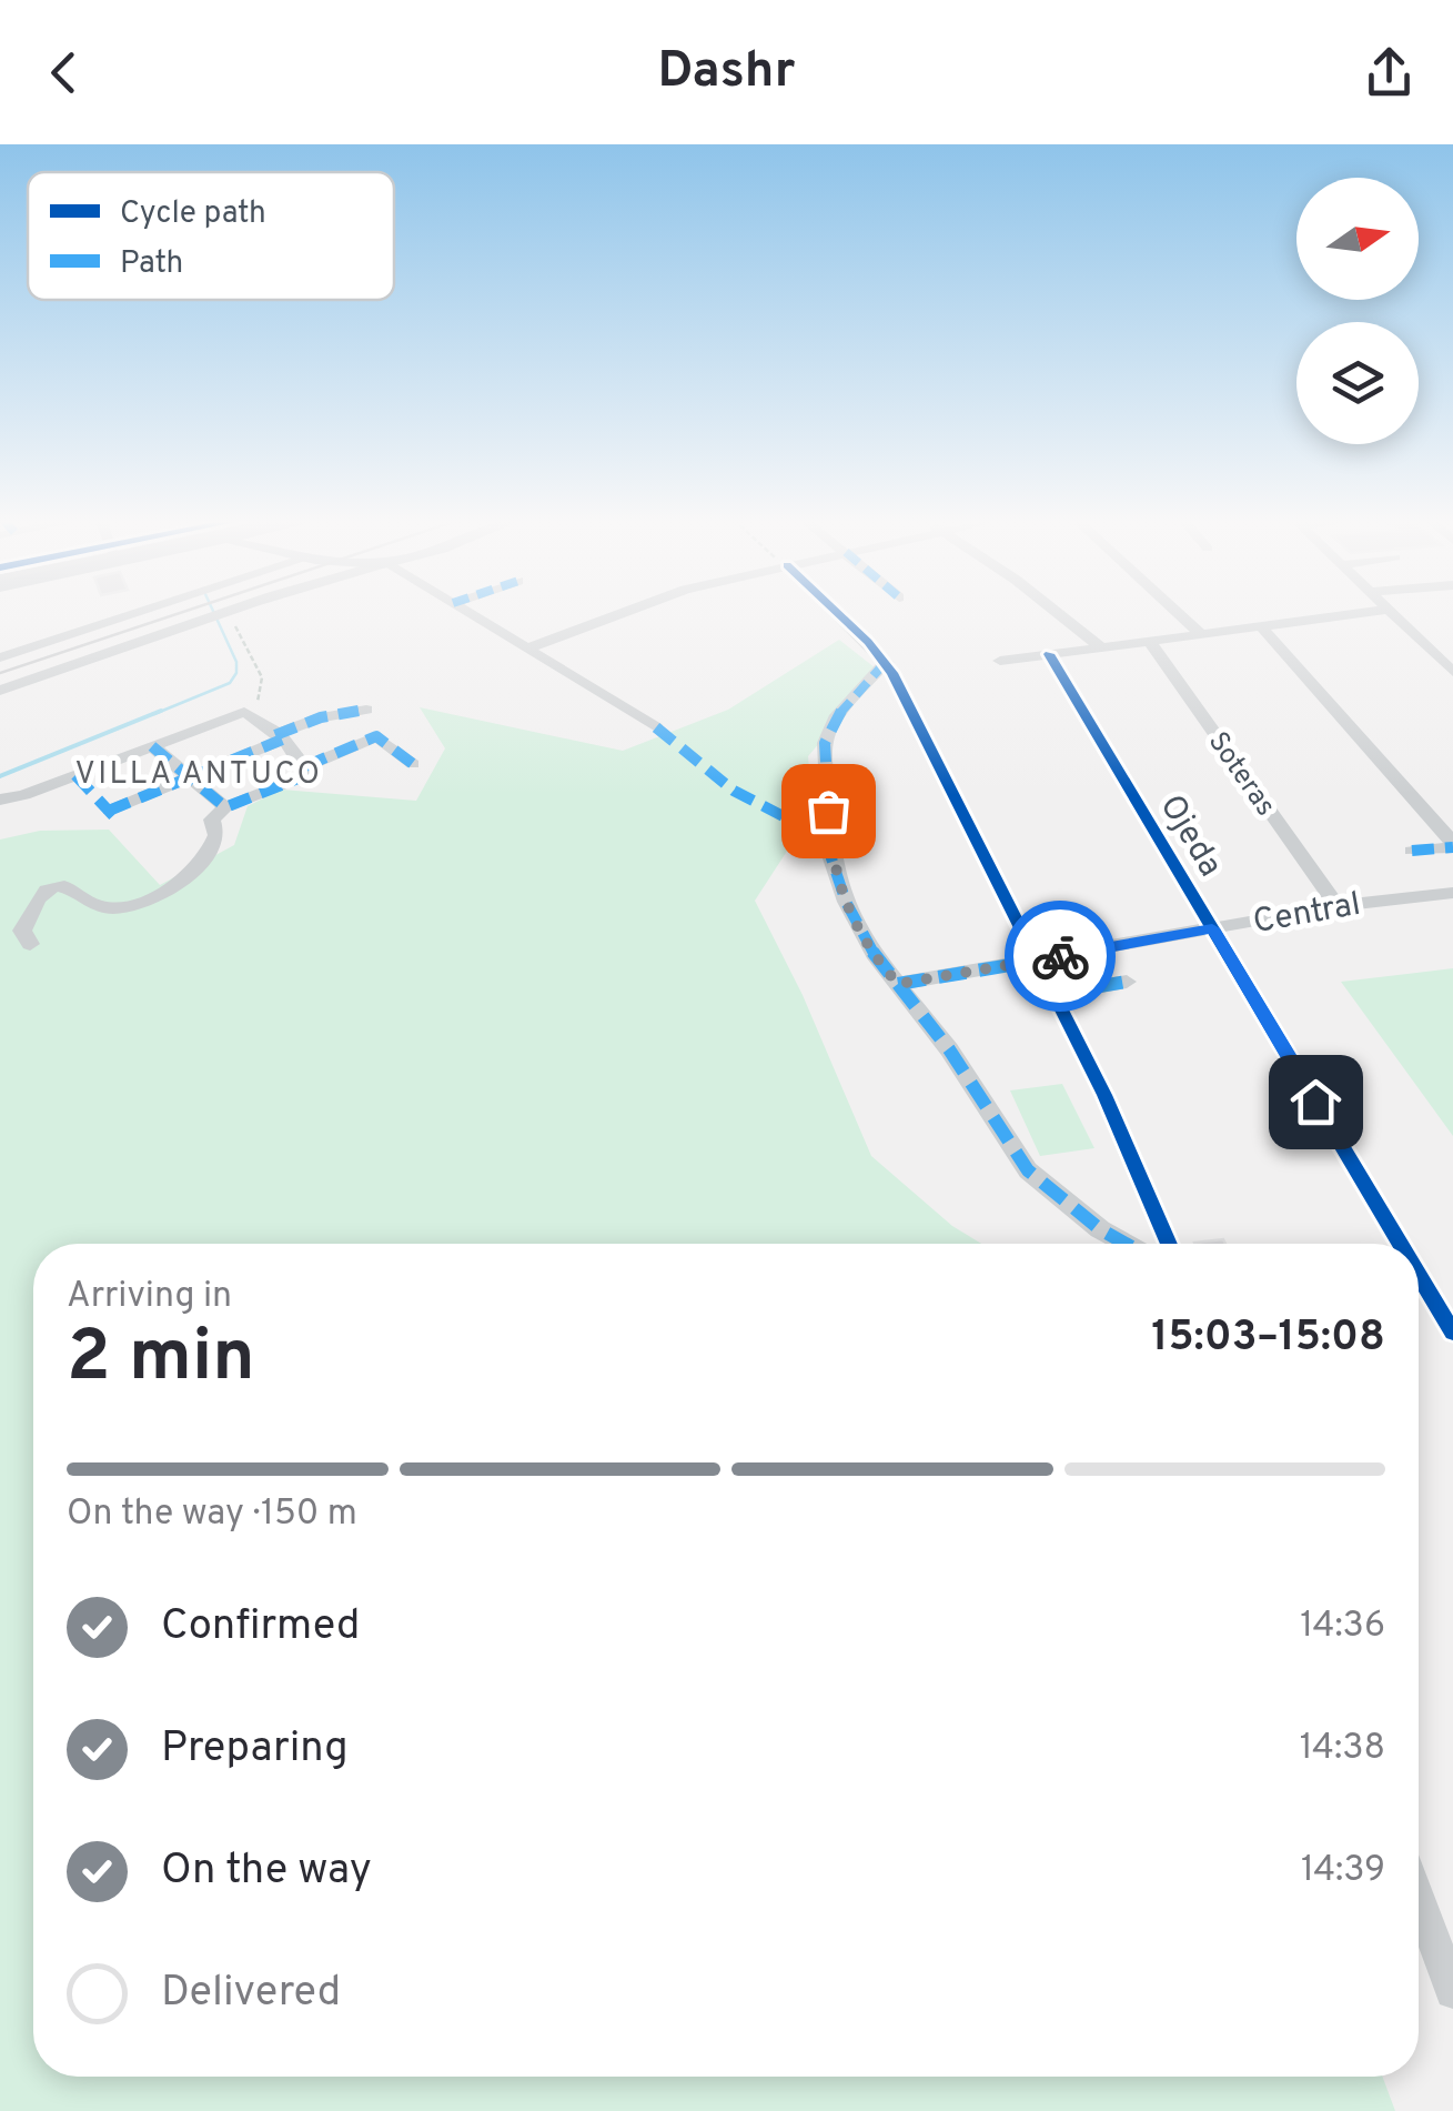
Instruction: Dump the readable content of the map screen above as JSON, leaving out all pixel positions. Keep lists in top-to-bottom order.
{
  "streets": {
    "street": ["Soteras", "Ojeda", "Central"]
  },
  "crossings": [
    ["Soteras", "Central"],
    ["Ojeda", "Central"]
  ],
  "districts": ["VILLA ANTUCO"],
  "legend": ["Cycle path", "Path"],
  "north": "right",
  "page": {
    "header": "Dashr",
    "heading": ["2 min", "Arriving in", "15:03–15:08"],
    "bar": "On the way · 150 m",
    "list": [
      ["Confirmed", "14:36"],
      ["Preparing", "14:38"],
      ["On the way", "14:39"],
      "Delivered"
    ]
  }
}
